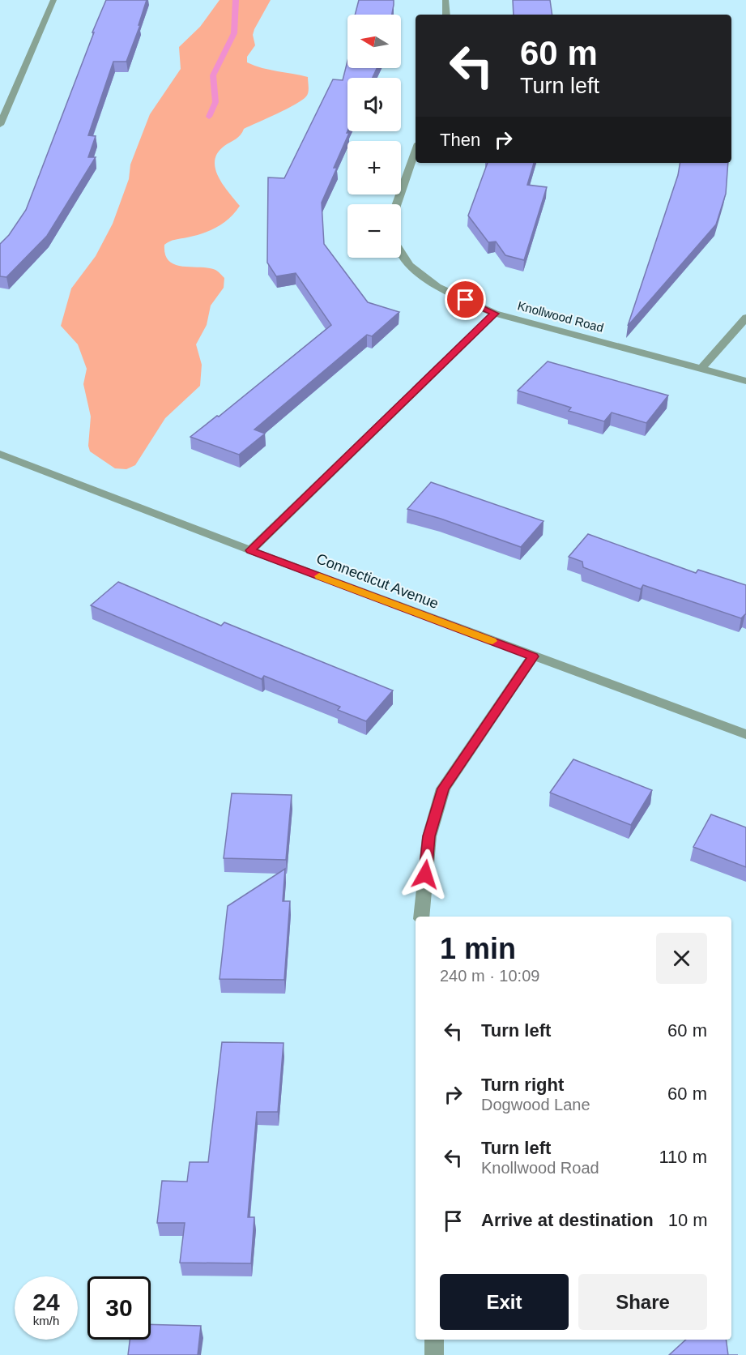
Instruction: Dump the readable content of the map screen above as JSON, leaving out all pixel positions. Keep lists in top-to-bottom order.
{
  "streets": {
    "street": ["Knollwood Road", "Connecticut Avenue"]
  },
  "north": "left",
  "page": {
    "map_buttons": ["+", "−"],
    "turn": ["60 m", "Turn left"],
    "then": "Then",
    "heading": ["1 min", "240 m · 10:09"],
    "list": [
      {
        "name": "Turn left",
        "value": "60 m"
      },
      {
        "name": "Turn right",
        "note": "Dogwood Lane",
        "value": "60 m"
      },
      {
        "name": "Turn left",
        "note": "Knollwood Road",
        "value": "110 m"
      },
      {
        "name": "Arrive at destination",
        "value": "10 m"
      }
    ],
    "buttons": ["Exit", "Share"],
    "speed": "24 km/h",
    "limit": "30"
  }
}
